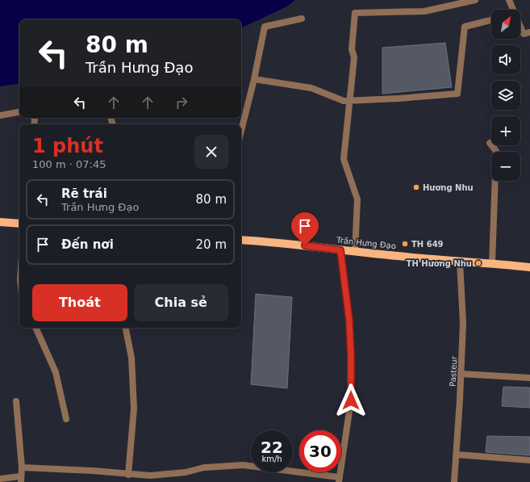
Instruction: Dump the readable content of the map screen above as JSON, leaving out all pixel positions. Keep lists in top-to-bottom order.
{
  "streets": {
    "main road": ["Trần Hưng Đạo"],
    "street": ["Pasteur"]
  },
  "crossings": [
    ["Trần Hưng Đạo", "Pasteur"]
  ],
  "places": ["Hương Nhu", "TH 649", "TH Hương Nhu"],
  "north": "top right",
  "page": {
    "map_buttons": ["+", "−"],
    "turn": ["80 m", "Trần Hưng Đạo"],
    "heading": ["1 phút", "100 m · 07:45"],
    "list": [
      {
        "name": "Rẽ trái",
        "note": "Trần Hưng Đạo",
        "value": "80 m"
      },
      {
        "name": "Đến nơi",
        "value": "20 m"
      }
    ],
    "buttons": ["Thoát", "Chia sẻ"],
    "speed": "22 km/h",
    "limit": "30"
  }
}
